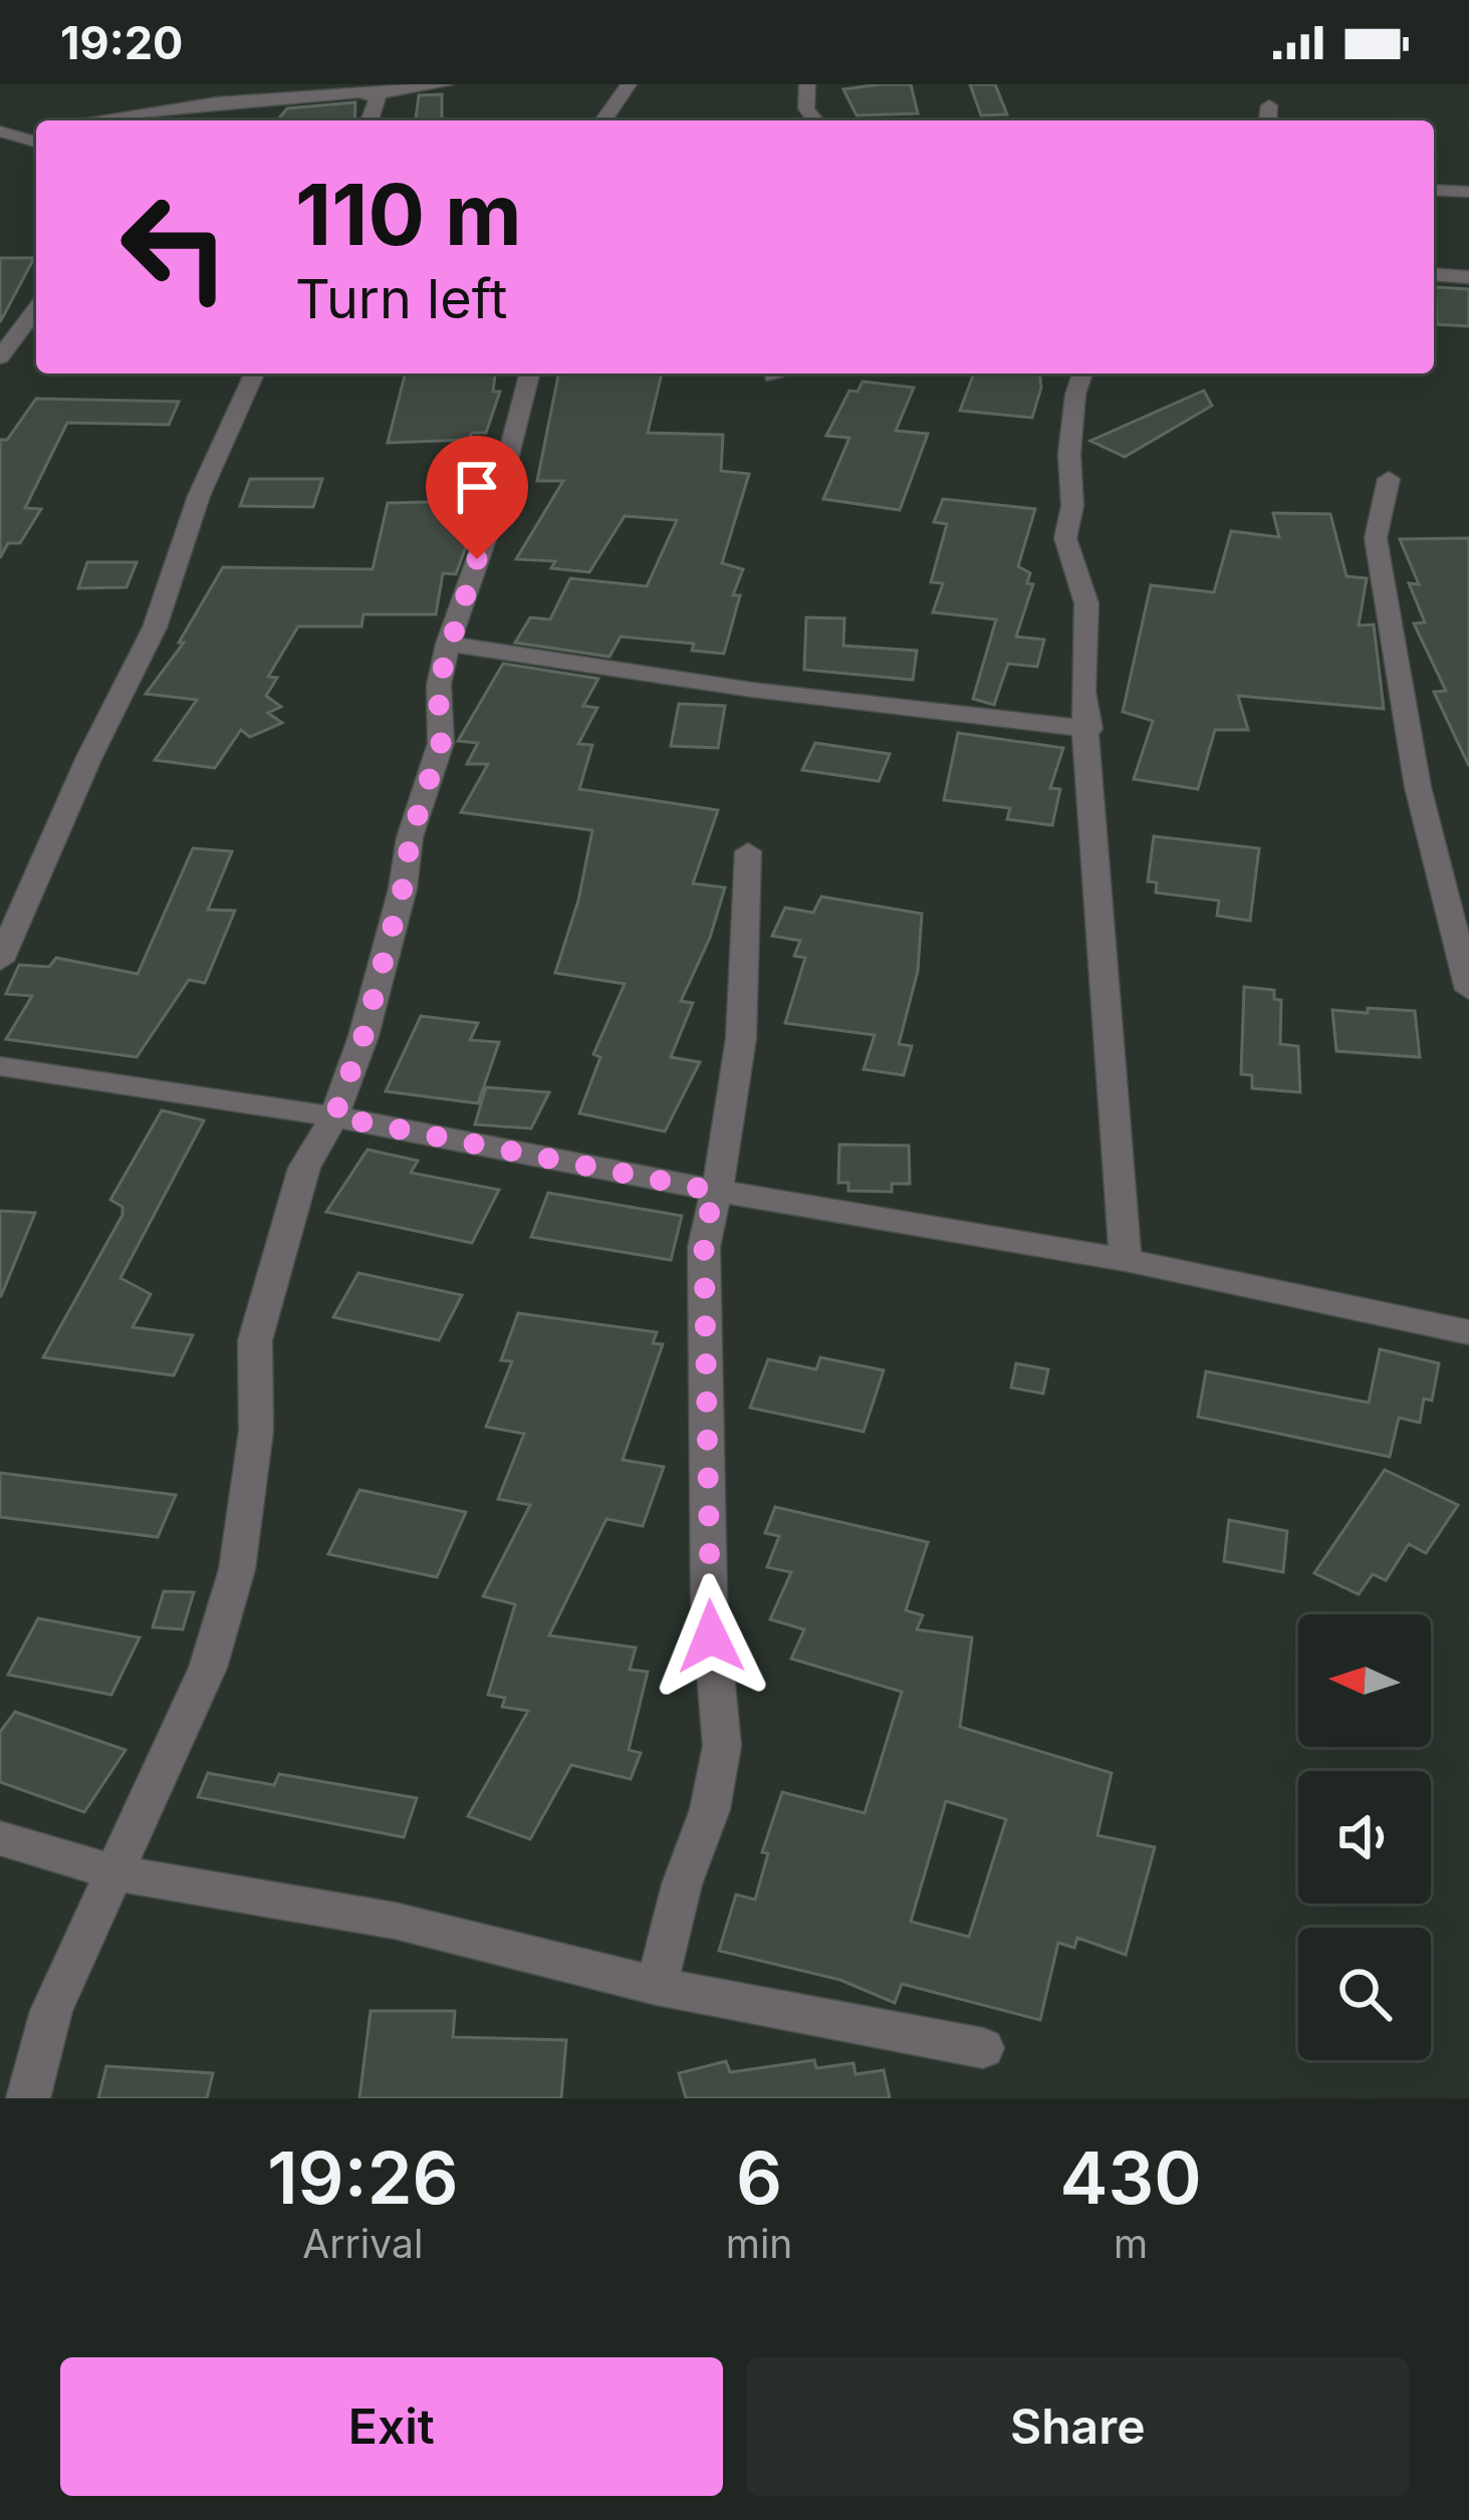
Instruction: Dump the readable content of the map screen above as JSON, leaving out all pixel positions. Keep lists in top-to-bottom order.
{
  "north": "left",
  "page": {
    "status": "19:20",
    "turn": ["110 m", "Turn left"],
    "eta": [
      "19:26",
      "Arrival",
      "6",
      "min",
      "430",
      "m"
    ],
    "buttons": ["Exit", "Share"]
  }
}
